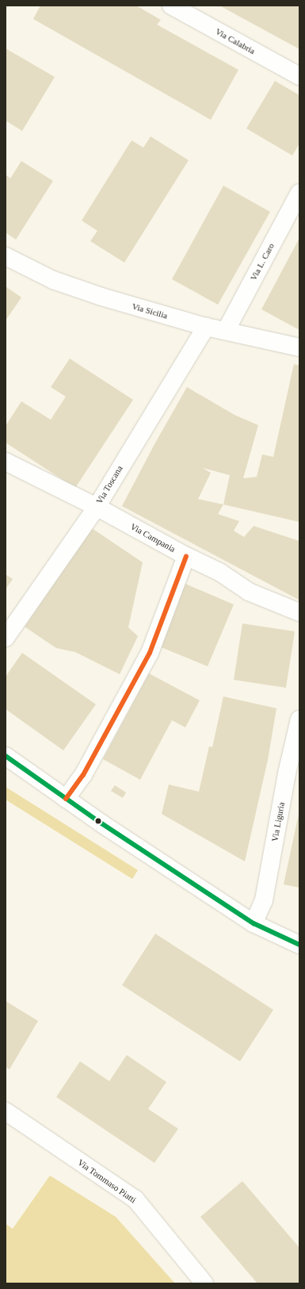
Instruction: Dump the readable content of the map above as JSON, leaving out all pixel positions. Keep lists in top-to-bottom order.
{
  "streets": {
    "street": [
      "Via Calabria",
      "Via L. Caro",
      "Via Sicilia",
      "Via Toscana",
      "Via Campania",
      "Via Liguria",
      "Via Tommaso Piatti"
    ]
  },
  "crossings": [
    ["Via L. Caro", "Via Sicilia"],
    ["Via Sicilia", "Via Toscana"],
    ["Via Toscana", "Via Campania"]
  ]
}
